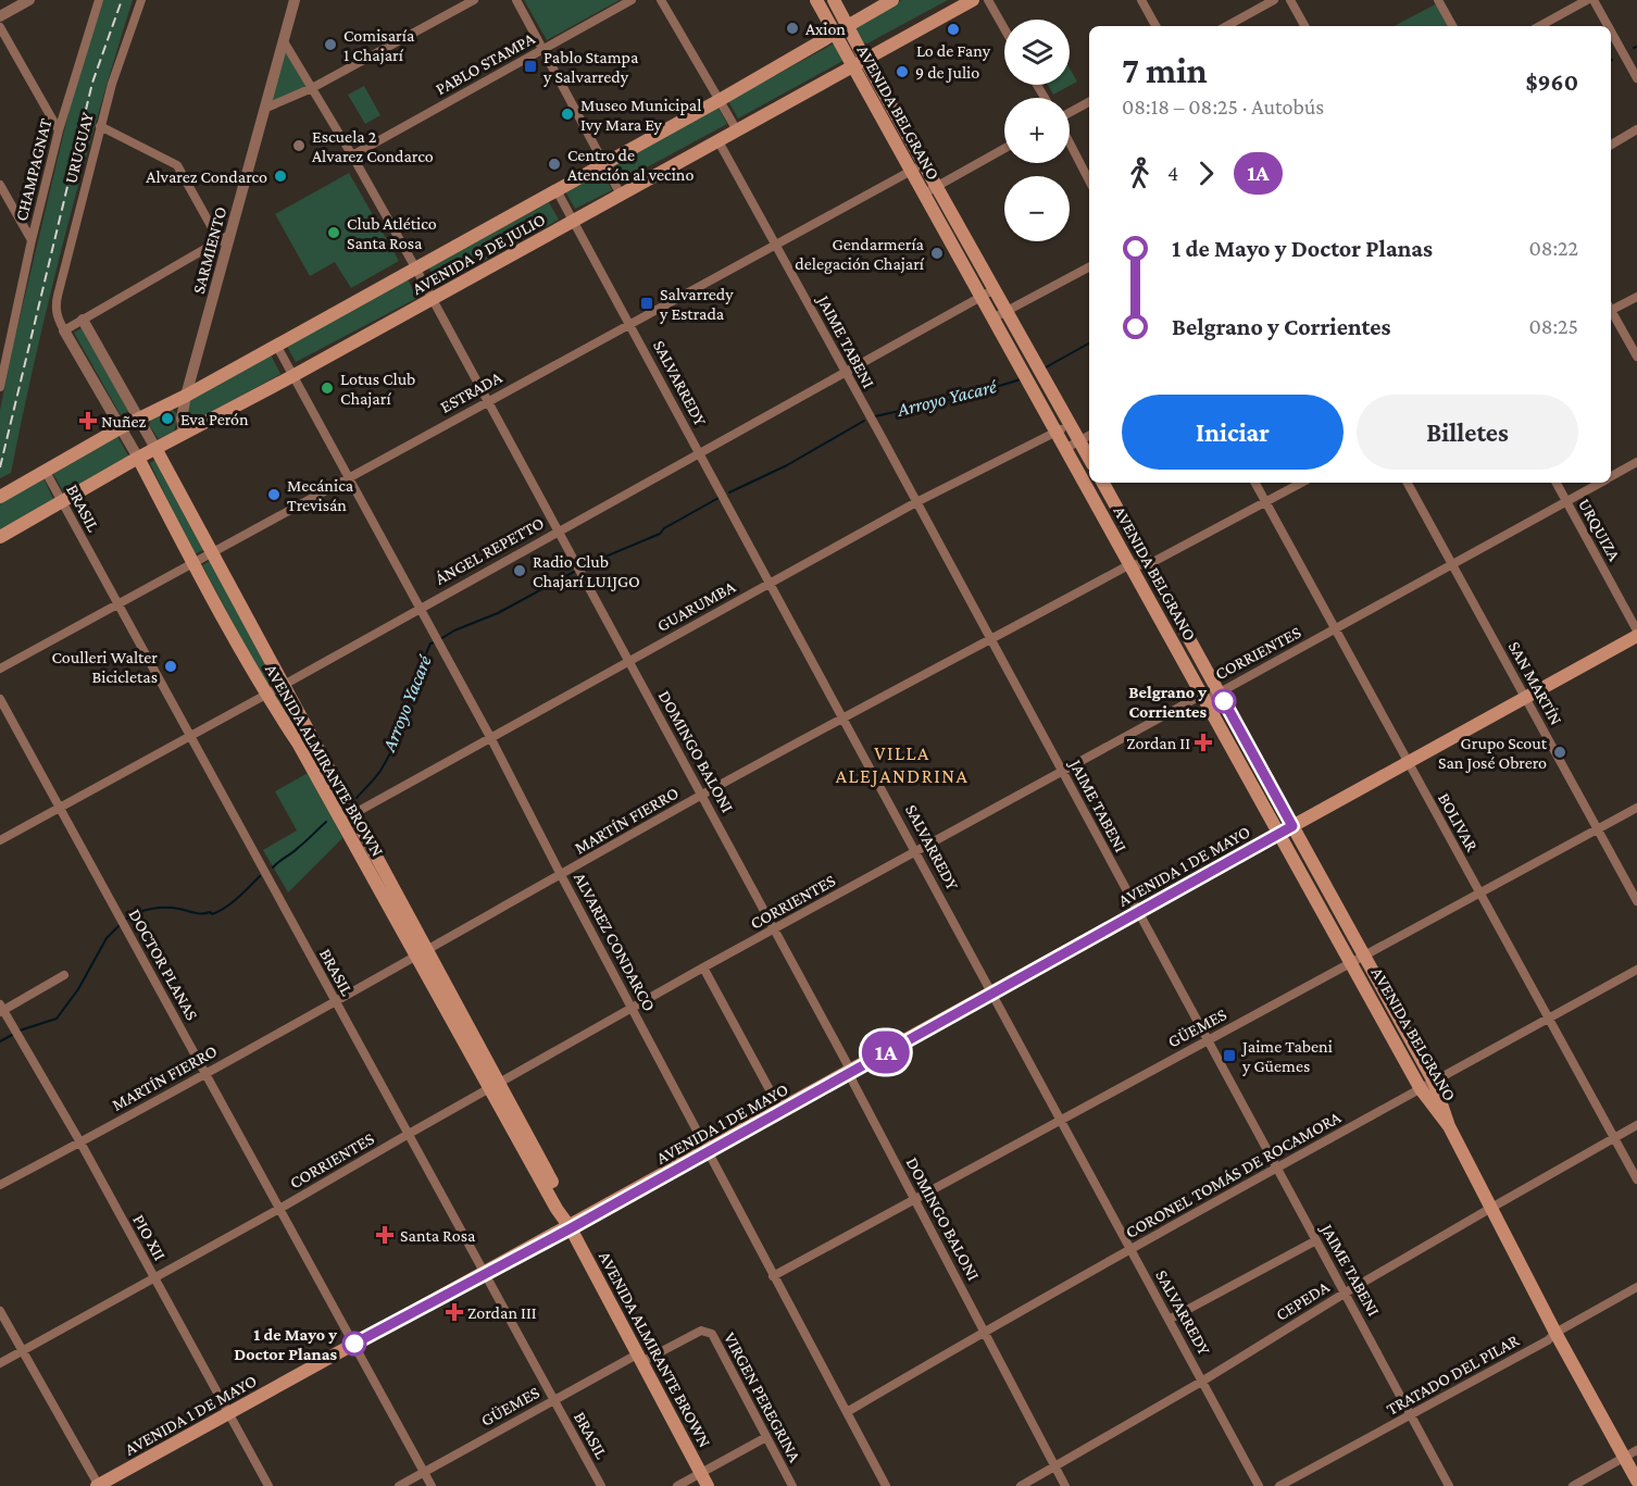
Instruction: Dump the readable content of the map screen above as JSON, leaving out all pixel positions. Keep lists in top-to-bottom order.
{
  "streets": {
    "main road": [
      "AVENIDA BELGRANO",
      "AVENIDA 9 DE JULIO",
      "AVENIDA ALMIRANTE BROWN",
      "AVENIDA 1 DE MAYO"
    ],
    "street": [
      "PABLO STAMPA",
      "URUGUAY",
      "CHAMPAGNAT",
      "SARMIENTO",
      "JAIME TABENI",
      "SALVARREDY",
      "ESTRADA",
      "BRASIL",
      "URQUIZA",
      "ÁNGEL REPETTO",
      "GUARUMBA",
      "CORRIENTES",
      "SAN MARTÍN",
      "DOMINGO BALONI",
      "MARTÍN FIERRO",
      "BOLIVAR",
      "ALVAREZ CONDARCO",
      "DOCTOR PLANAS",
      "GÜEMES",
      "CORONEL TOMÁS DE ROCAMORA",
      "PIO XII",
      "CEPEDA",
      "TRATADO DEL PILAR",
      "VIRGEN PEREGRINA"
    ]
  },
  "crossings": [
    ["PABLO STAMPA", "DOMINGO BALONI"],
    ["AVENIDA BELGRANO", "AVENIDA 9 DE JULIO"],
    ["AVENIDA BELGRANO", "ESTRADA"],
    ["AVENIDA BELGRANO", "ÁNGEL REPETTO"],
    ["AVENIDA BELGRANO", "GUARUMBA"],
    ["AVENIDA BELGRANO", "CORRIENTES"],
    ["AVENIDA BELGRANO", "MARTÍN FIERRO"],
    ["AVENIDA BELGRANO", "AVENIDA 1 DE MAYO"],
    ["AVENIDA BELGRANO", "GÜEMES"],
    ["AVENIDA BELGRANO", "CORONEL TOMÁS DE ROCAMORA"],
    ["AVENIDA BELGRANO", "CEPEDA"],
    ["AVENIDA BELGRANO", "TRATADO DEL PILAR"],
    ["URUGUAY", "AVENIDA ALMIRANTE BROWN"],
    ["SARMIENTO", "AVENIDA 9 DE JULIO"],
    ["SARMIENTO", "DOMINGO BALONI"],
    ["AVENIDA 9 DE JULIO", "JAIME TABENI"],
    ["AVENIDA 9 DE JULIO", "SALVARREDY"],
    ["AVENIDA 9 DE JULIO", "BRASIL"],
    ["AVENIDA 9 DE JULIO", "DOMINGO BALONI"],
    ["AVENIDA 9 DE JULIO", "AVENIDA ALMIRANTE BROWN"],
    ["AVENIDA 9 DE JULIO", "ALVAREZ CONDARCO"],
    ["JAIME TABENI", "ESTRADA"],
    ["JAIME TABENI", "ÁNGEL REPETTO"],
    ["JAIME TABENI", "GUARUMBA"],
    ["JAIME TABENI", "CORRIENTES"],
    ["JAIME TABENI", "MARTÍN FIERRO"],
    ["JAIME TABENI", "AVENIDA 1 DE MAYO"],
    ["JAIME TABENI", "GÜEMES"],
    ["JAIME TABENI", "CORONEL TOMÁS DE ROCAMORA"],
    ["JAIME TABENI", "CEPEDA"],
    ["JAIME TABENI", "TRATADO DEL PILAR"],
    ["SALVARREDY", "ESTRADA"],
    ["SALVARREDY", "ÁNGEL REPETTO"],
    ["SALVARREDY", "GUARUMBA"],
    ["SALVARREDY", "CORRIENTES"],
    ["SALVARREDY", "MARTÍN FIERRO"],
    ["SALVARREDY", "AVENIDA 1 DE MAYO"],
    ["SALVARREDY", "GÜEMES"],
    ["SALVARREDY", "CORONEL TOMÁS DE ROCAMORA"],
    ["SALVARREDY", "CEPEDA"],
    ["ESTRADA", "BRASIL"],
    ["ESTRADA", "DOMINGO BALONI"],
    ["ESTRADA", "AVENIDA ALMIRANTE BROWN"],
    ["ESTRADA", "ALVAREZ CONDARCO"],
    ["BRASIL", "ÁNGEL REPETTO"],
    ["BRASIL", "CORRIENTES"],
    ["BRASIL", "MARTÍN FIERRO"],
    ["BRASIL", "AVENIDA 1 DE MAYO"],
    ["BRASIL", "GÜEMES"],
    ["URQUIZA", "CORRIENTES"],
    ["ÁNGEL REPETTO", "DOMINGO BALONI"],
    ["ÁNGEL REPETTO", "AVENIDA ALMIRANTE BROWN"],
    ["ÁNGEL REPETTO", "ALVAREZ CONDARCO"],
    ["ÁNGEL REPETTO", "DOCTOR PLANAS"],
    ["GUARUMBA", "DOMINGO BALONI"],
    ["GUARUMBA", "AVENIDA ALMIRANTE BROWN"],
    ["GUARUMBA", "ALVAREZ CONDARCO"],
    ["CORRIENTES", "SAN MARTÍN"],
    ["CORRIENTES", "DOMINGO BALONI"],
    ["CORRIENTES", "AVENIDA ALMIRANTE BROWN"],
    ["CORRIENTES", "BOLIVAR"],
    ["CORRIENTES", "ALVAREZ CONDARCO"],
    ["CORRIENTES", "DOCTOR PLANAS"],
    ["CORRIENTES", "PIO XII"],
    ["SAN MARTÍN", "AVENIDA 1 DE MAYO"],
    ["SAN MARTÍN", "GÜEMES"],
    ["DOMINGO BALONI", "MARTÍN FIERRO"],
    ["DOMINGO BALONI", "AVENIDA 1 DE MAYO"],
    ["DOMINGO BALONI", "GÜEMES"],
    ["DOMINGO BALONI", "CORONEL TOMÁS DE ROCAMORA"],
    ["DOMINGO BALONI", "CEPEDA"],
    ["AVENIDA ALMIRANTE BROWN", "MARTÍN FIERRO"],
    ["AVENIDA ALMIRANTE BROWN", "AVENIDA 1 DE MAYO"],
    ["AVENIDA ALMIRANTE BROWN", "GÜEMES"],
    ["MARTÍN FIERRO", "ALVAREZ CONDARCO"],
    ["MARTÍN FIERRO", "DOCTOR PLANAS"],
    ["MARTÍN FIERRO", "PIO XII"],
    ["BOLIVAR", "AVENIDA 1 DE MAYO"],
    ["BOLIVAR", "GÜEMES"],
    ["BOLIVAR", "CORONEL TOMÁS DE ROCAMORA"],
    ["BOLIVAR", "CEPEDA"],
    ["AVENIDA 1 DE MAYO", "ALVAREZ CONDARCO"],
    ["AVENIDA 1 DE MAYO", "DOCTOR PLANAS"],
    ["AVENIDA 1 DE MAYO", "PIO XII"],
    ["ALVAREZ CONDARCO", "GÜEMES"],
    ["ALVAREZ CONDARCO", "CORONEL TOMÁS DE ROCAMORA"],
    ["DOCTOR PLANAS", "GÜEMES"],
    ["GÜEMES", "VIRGEN PEREGRINA"]
  ],
  "districts": ["VILLA ALEJANDRINA"],
  "water": ["Arroyo Yacaré"],
  "places": {
    "other": [
      "Axion",
      "Lo de Fany",
      "Comisaría 1 Chajarí",
      "9 de Julio",
      "Museo Municipal Ivy Mara Ey",
      "Escuela 2 Alvarez Condarco",
      "Centro de Atención al vecino",
      "Alvarez Condarco",
      "Club Atlético Santa Rosa",
      "Gendarmería delegación Chajarí",
      "Lotus Club Chajarí",
      "Eva Perón",
      "Mecánica Trevisán",
      "Radio Club Chajarí LU1JGO",
      "Coulleri Walter Bicicletas",
      "Belgrano y Corrientes",
      "Grupo Scout San José Obrero",
      "1 de Mayo y Doctor Planas"
    ],
    "transit": ["Pablo Stampa y Salvarredy", "Salvarredy y Estrada", "Jaime Tabeni y Güemes"],
    "health": [
      "Nuñez",
      "Zordan II",
      "Santa Rosa",
      "Zordan III"
    ]
  },
  "lines": ["bus line 1A"],
  "page": {
    "on_map": "1A",
    "map_buttons": ["+", "−"],
    "heading": ["7 min", "08:18 – 08:25 · Autobús", "$960"],
    "legs": ["4", "1A"],
    "list": [
      {
        "name": "1 de Mayo y Doctor Planas",
        "value": "08:22"
      },
      {
        "name": "Belgrano y Corrientes",
        "value": "08:25"
      }
    ],
    "buttons": ["Iniciar", "Billetes"]
  }
}
